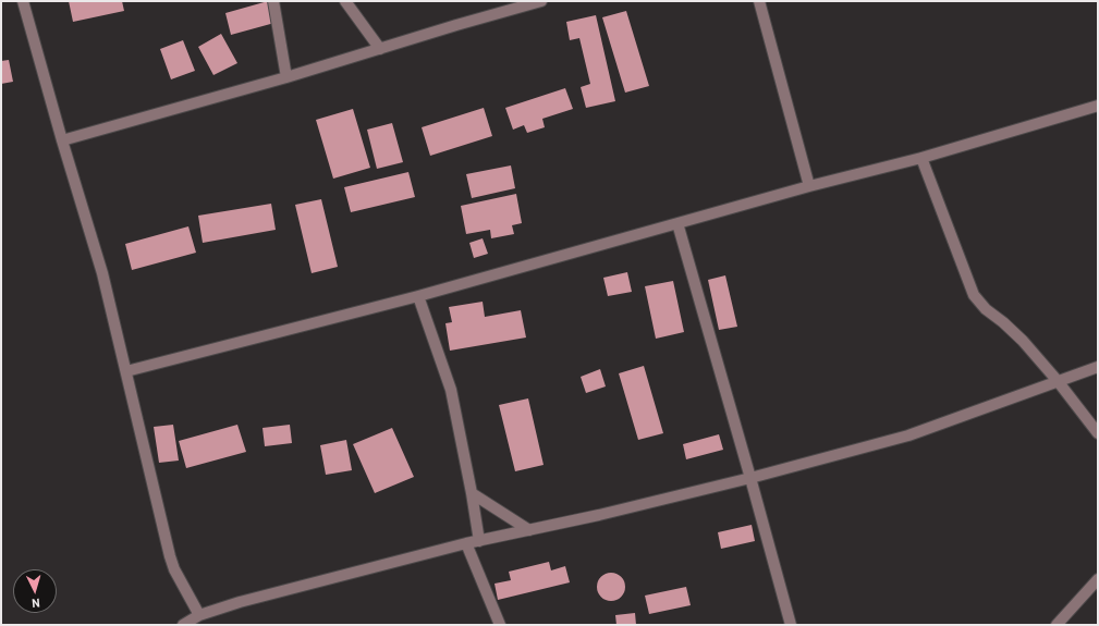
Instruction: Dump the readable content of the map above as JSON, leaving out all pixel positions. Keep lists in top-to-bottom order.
{
  "north": "bottom"
}
